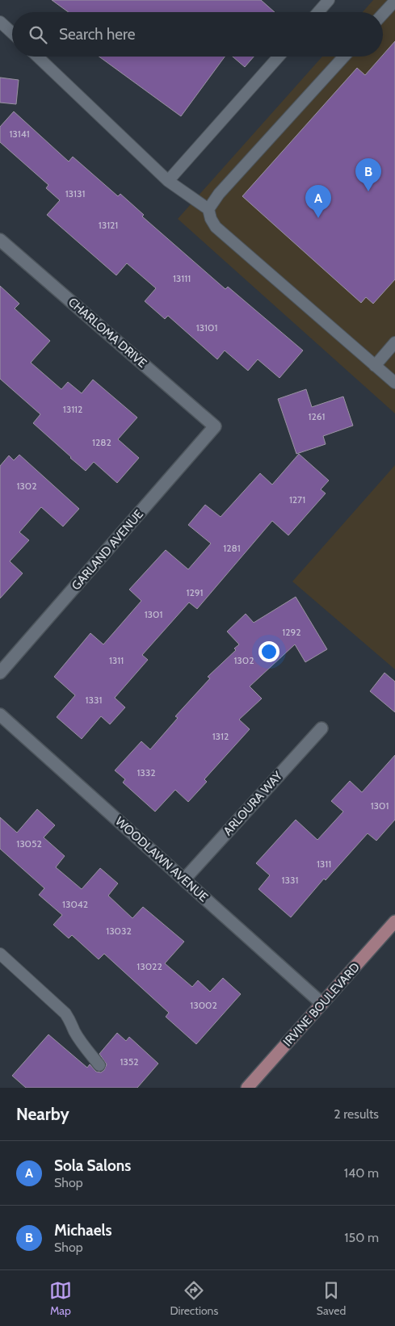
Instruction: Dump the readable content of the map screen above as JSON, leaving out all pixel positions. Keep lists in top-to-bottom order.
{
  "streets": {
    "main road": ["IRVINE BOULEVARD"],
    "street": [
      "CHARLOMA DRIVE",
      "GARLAND AVENUE",
      "ARLOURA WAY",
      "WOODLAWN AVENUE"
    ]
  },
  "crossings": [
    ["CHARLOMA DRIVE", "GARLAND AVENUE"],
    ["ARLOURA WAY", "WOODLAWN AVENUE"],
    ["WOODLAWN AVENUE", "IRVINE BOULEVARD"]
  ],
  "house_numbers": [
    "13141",
    "13131",
    "13121",
    "13111",
    "13101",
    "13112",
    "1261",
    "1282",
    "1302",
    "1271",
    "1281",
    "1291",
    "1301",
    "1292",
    "1311",
    "1302",
    "1331",
    "1312",
    "1332",
    "1301",
    "13052",
    "1311",
    "1331",
    "13042",
    "13032",
    "13022",
    "13002",
    "1352"
  ],
  "page": {
    "search": "Search here",
    "pins": ["B", "A"],
    "heading": ["Nearby", "2 results"],
    "list": [
      {
        "mark": "A",
        "name": "Sola Salons",
        "note": "Shop",
        "value": "140 m"
      },
      {
        "mark": "B",
        "name": "Michaels",
        "note": "Shop",
        "value": "150 m"
      }
    ],
    "nav": ["Map", "Directions", "Saved"]
  }
}
